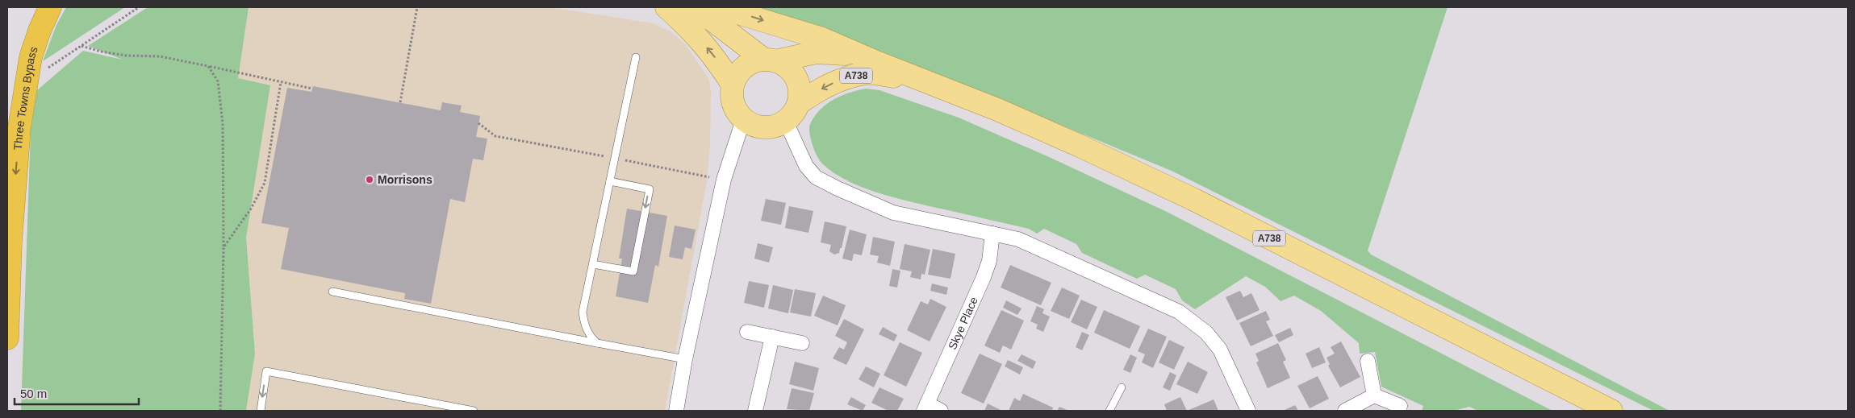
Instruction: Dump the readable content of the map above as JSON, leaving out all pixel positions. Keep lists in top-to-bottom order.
{
  "streets": {
    "highway": ["Three Towns Bypass"],
    "main road": ["A738"],
    "street": ["Skye Place"]
  },
  "one_way": ["Three Towns Bypass"],
  "places": ["Morrisons"],
  "scale_bar": "50 m"
}
